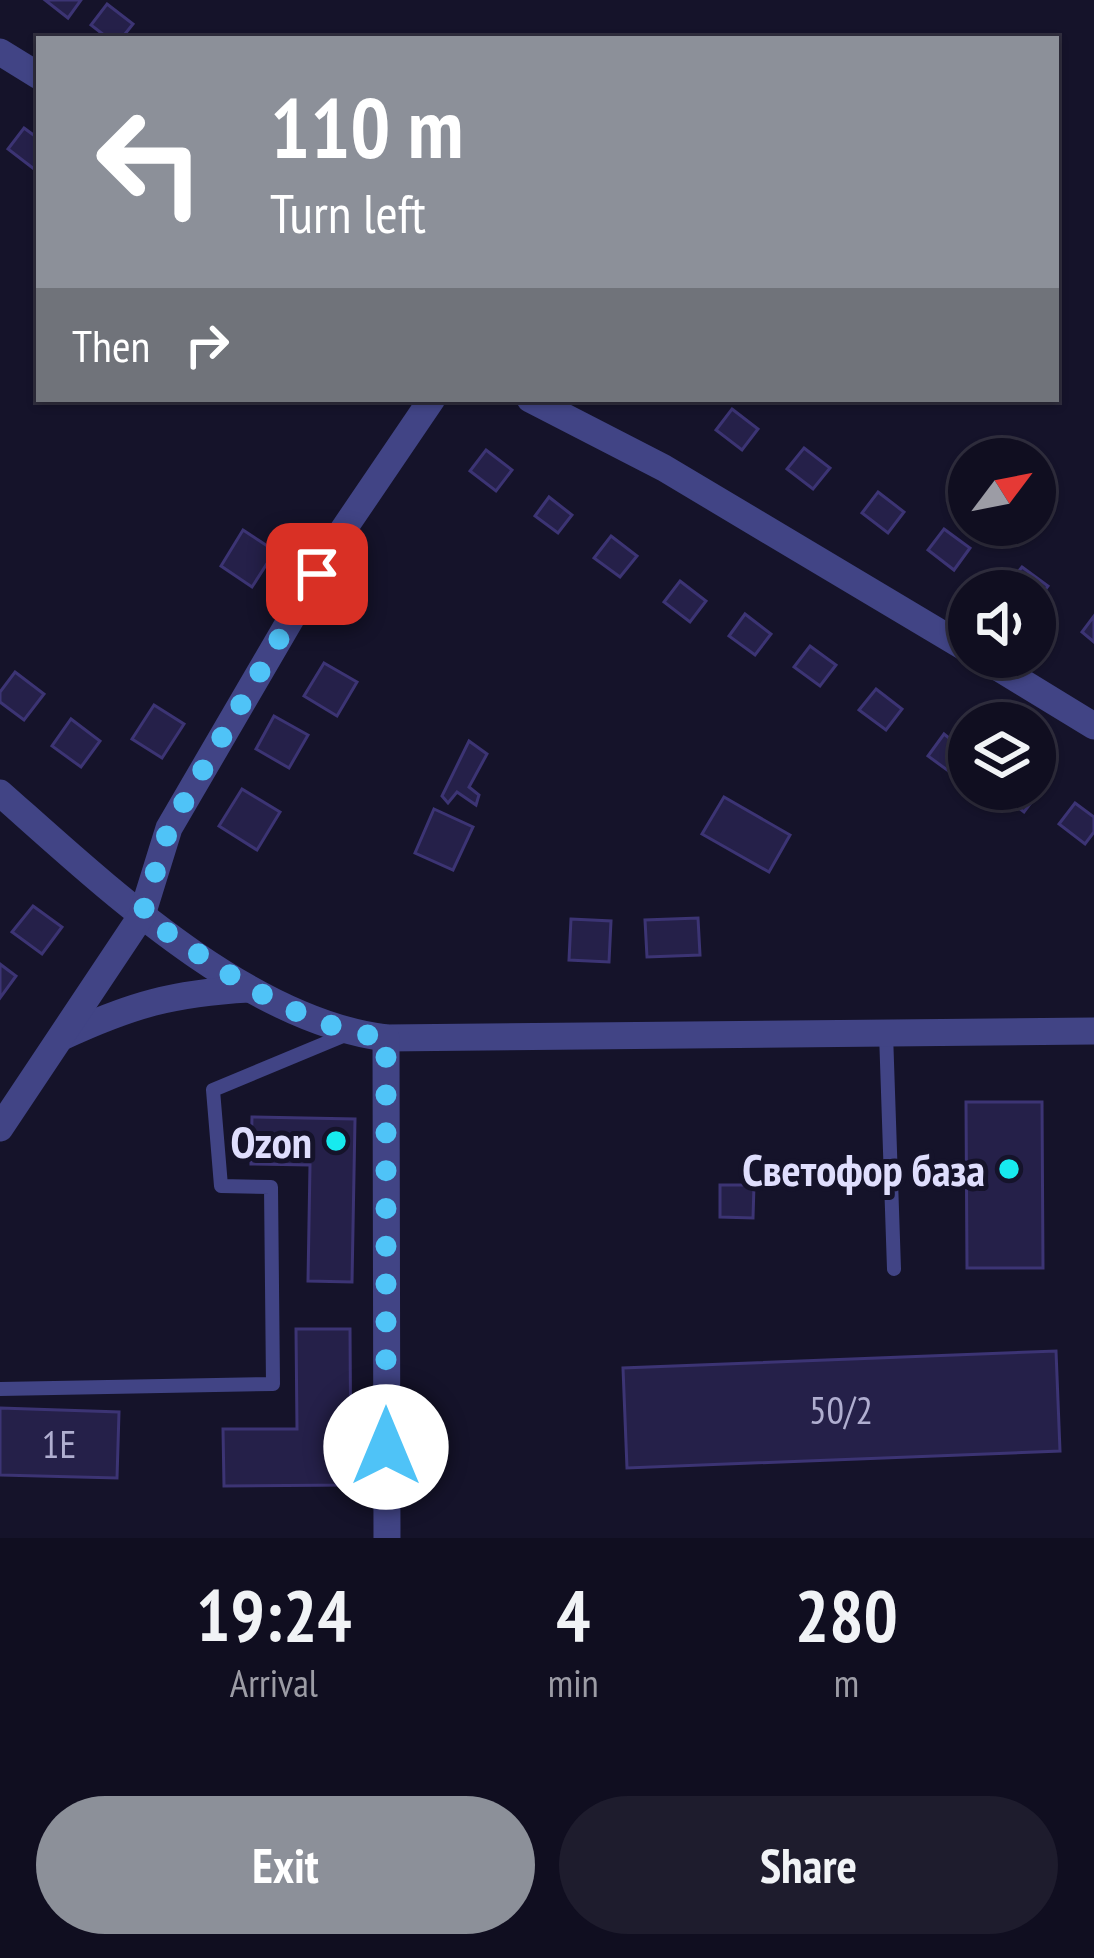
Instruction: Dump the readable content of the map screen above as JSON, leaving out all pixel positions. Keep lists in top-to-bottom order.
{
  "places": ["Ozon", "Светофор база"],
  "house_numbers": ["50/2", "1Е"],
  "north": "top right",
  "page": {
    "turn": ["110 m", "Turn left"],
    "then": "Then",
    "eta": [
      "19:24",
      "Arrival",
      "4",
      "min",
      "280",
      "m"
    ],
    "buttons": ["Exit", "Share"]
  }
}
